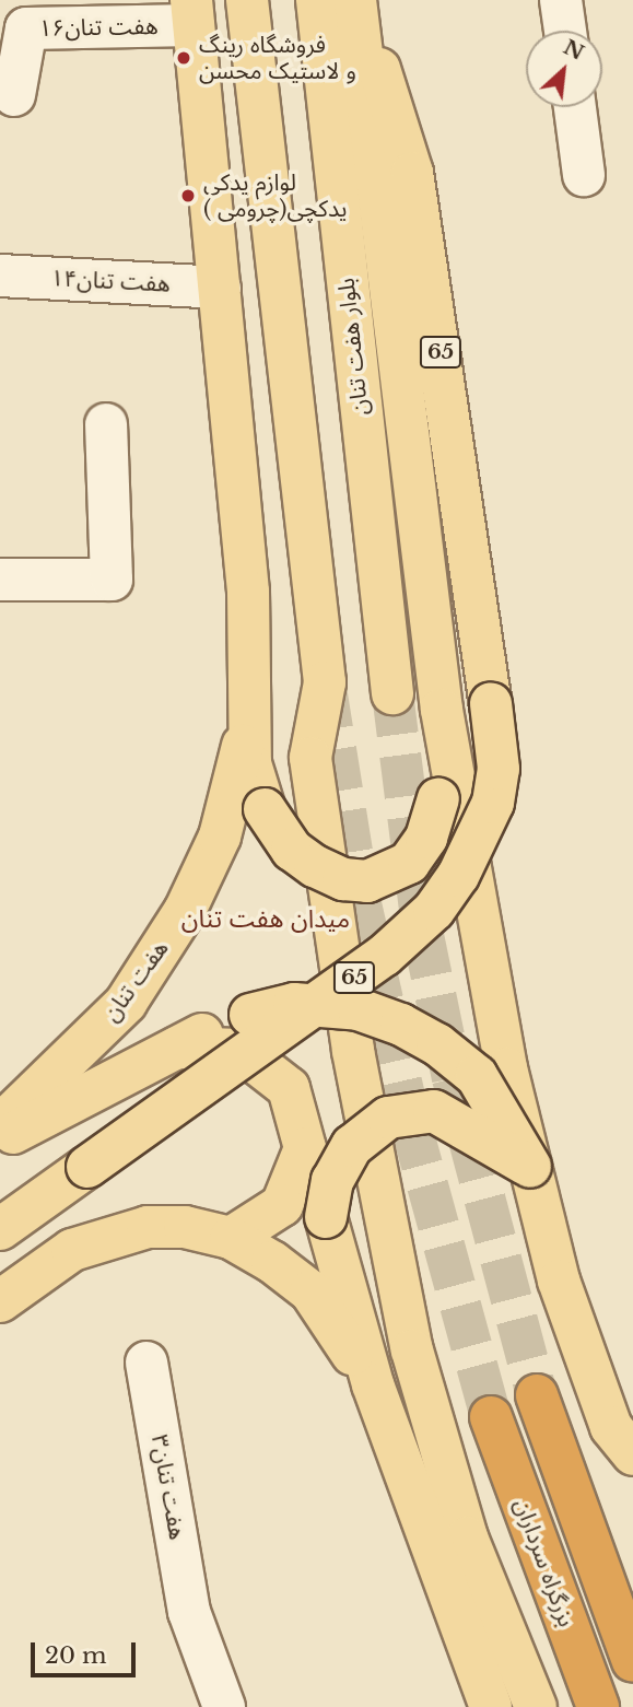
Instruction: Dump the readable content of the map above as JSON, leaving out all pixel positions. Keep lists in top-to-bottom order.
{
  "streets": {
    "highway": ["بزرگراه سرداران"],
    "main road": ["بلوار هفت تنان", "65", "هفت تنان"],
    "street": ["هفت تنان۱۶", "هفت تنان۱۴", "هفت تنان۳"]
  },
  "crossings": [
    ["بلوار هفت تنان", "65"]
  ],
  "districts": ["میدان هفت تنان"],
  "places": ["فروشگاه رینگ و لاستیک محسن", "لوازم یدکی یدکچی(چرومی )"],
  "scale_bar": "20 m",
  "north": "top right"
}
